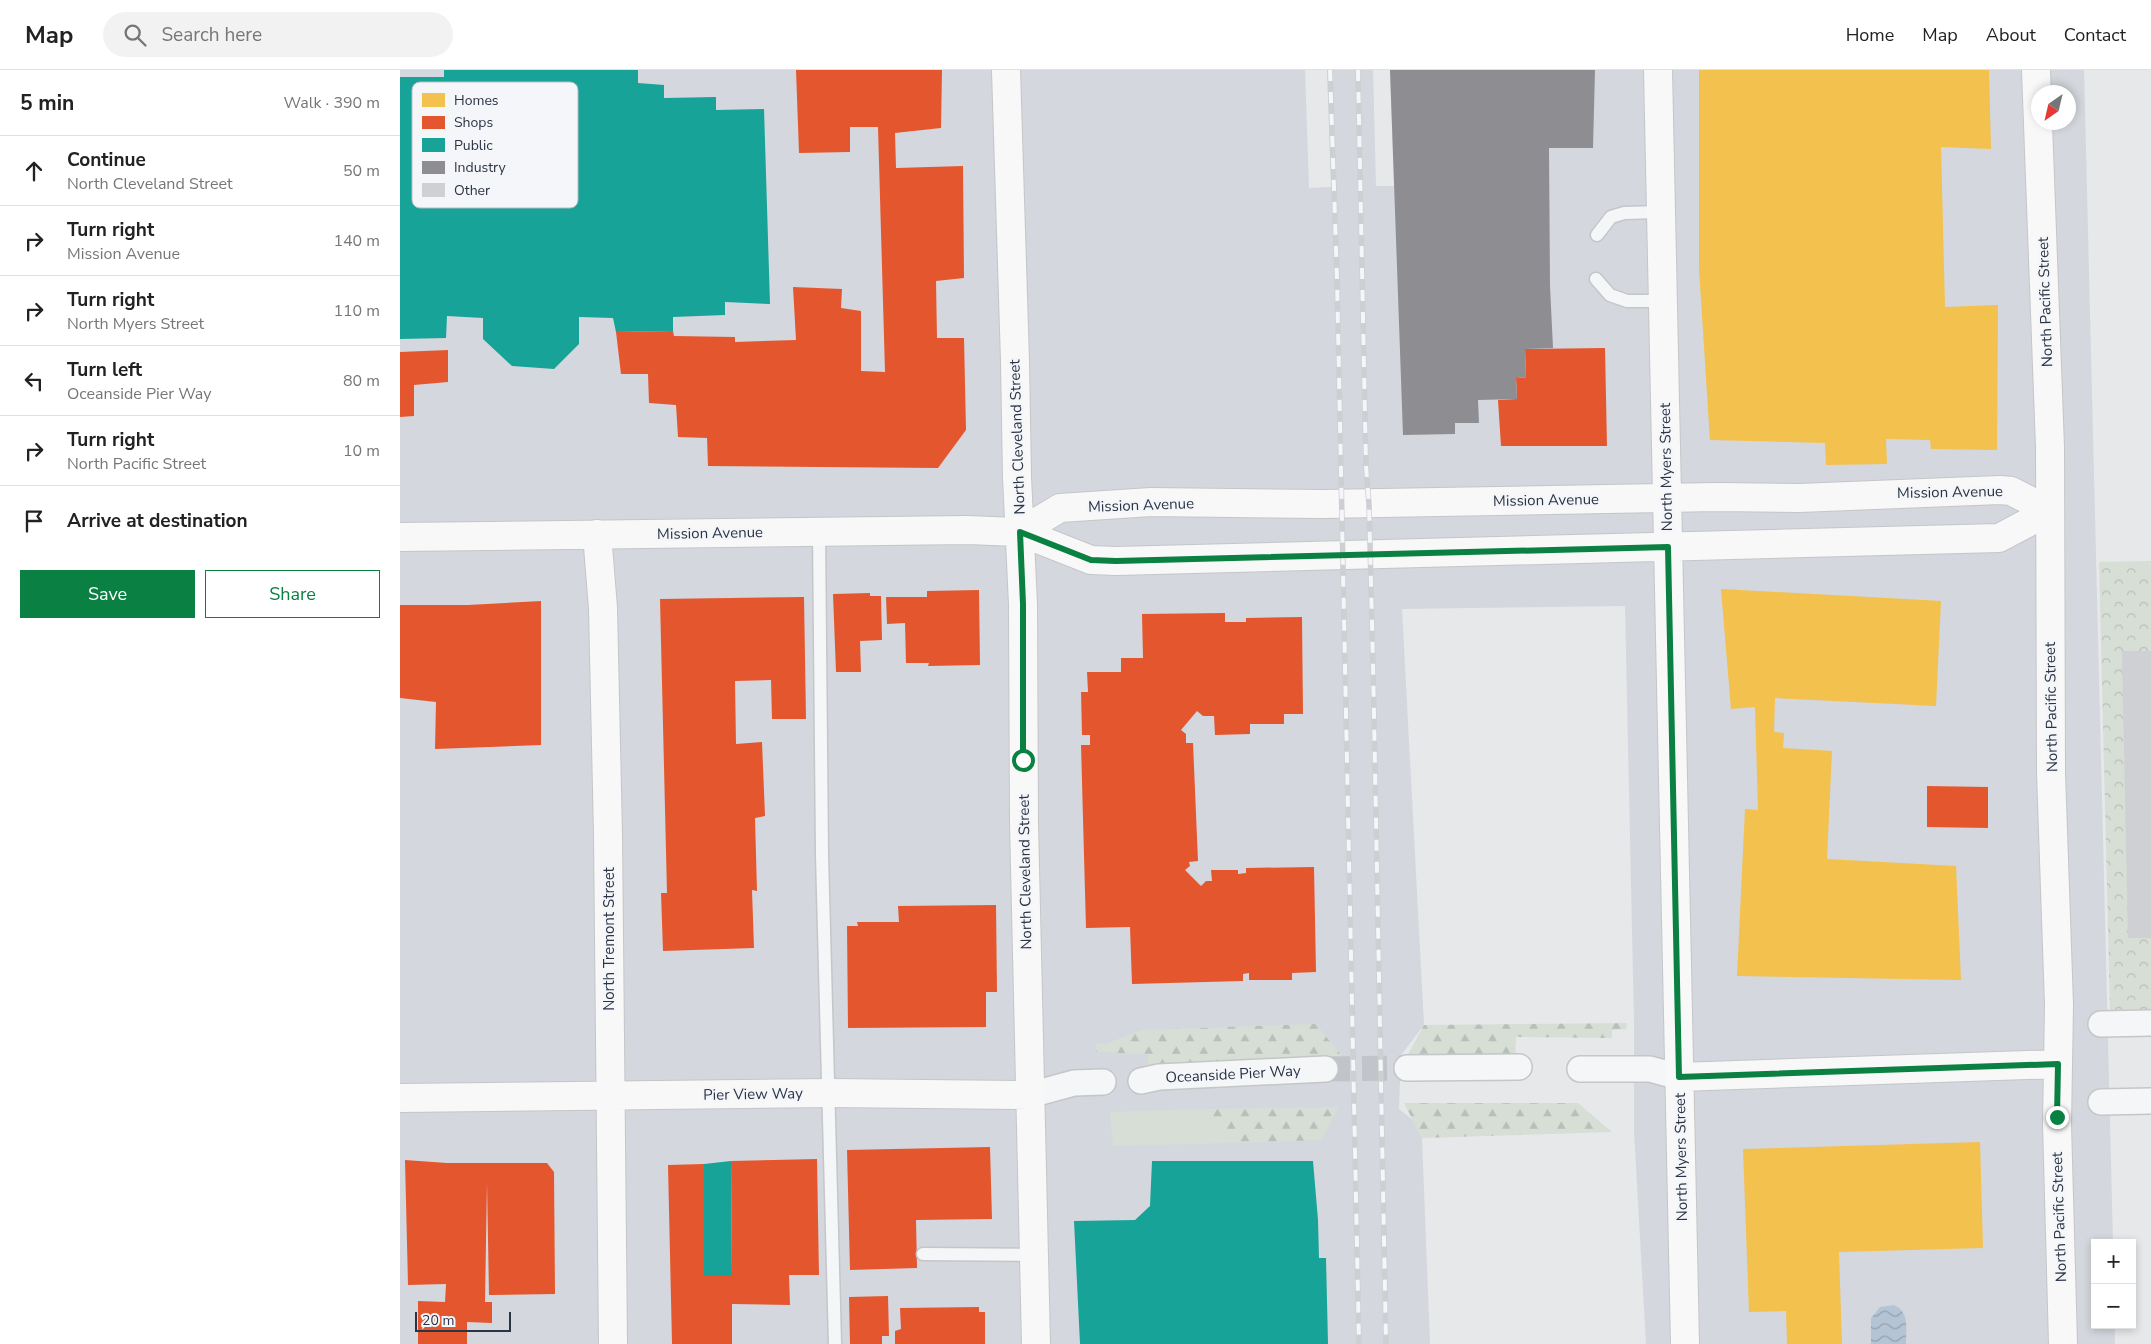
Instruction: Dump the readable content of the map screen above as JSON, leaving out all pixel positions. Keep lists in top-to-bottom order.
{
  "streets": {
    "main road": [
      "North Pacific Street",
      "North Cleveland Street",
      "North Myers Street",
      "Mission Avenue",
      "North Tremont Street",
      "Pier View Way"
    ],
    "street": ["Oceanside Pier Way"]
  },
  "crossings": [
    ["North Pacific Street", "Mission Avenue"],
    ["North Cleveland Street", "Mission Avenue"],
    ["North Cleveland Street", "Pier View Way"],
    ["North Myers Street", "Mission Avenue"],
    ["Mission Avenue", "North Tremont Street"],
    ["North Tremont Street", "Pier View Way"]
  ],
  "legend": [
    "Homes",
    "Shops",
    "Public",
    "Industry",
    "Other"
  ],
  "scale_bar": "20 m",
  "north": "bottom left",
  "page": {
    "header": "Map",
    "search": "Search here",
    "nav": [
      "Home",
      "Map",
      "About",
      "Contact"
    ],
    "heading": ["5 min", "Walk · 390 m"],
    "list": [
      ["Continue", "North Cleveland Street", "50 m"],
      ["Turn right", "Mission Avenue", "140 m"],
      ["Turn right", "North Myers Street", "110 m"],
      ["Turn left", "Oceanside Pier Way", "80 m"],
      ["Turn right", "North Pacific Street", "10 m"],
      "Arrive at destination"
    ],
    "buttons": ["Save", "Share"],
    "map_buttons": ["+", "−"],
    "scale": "20 m"
  }
}
